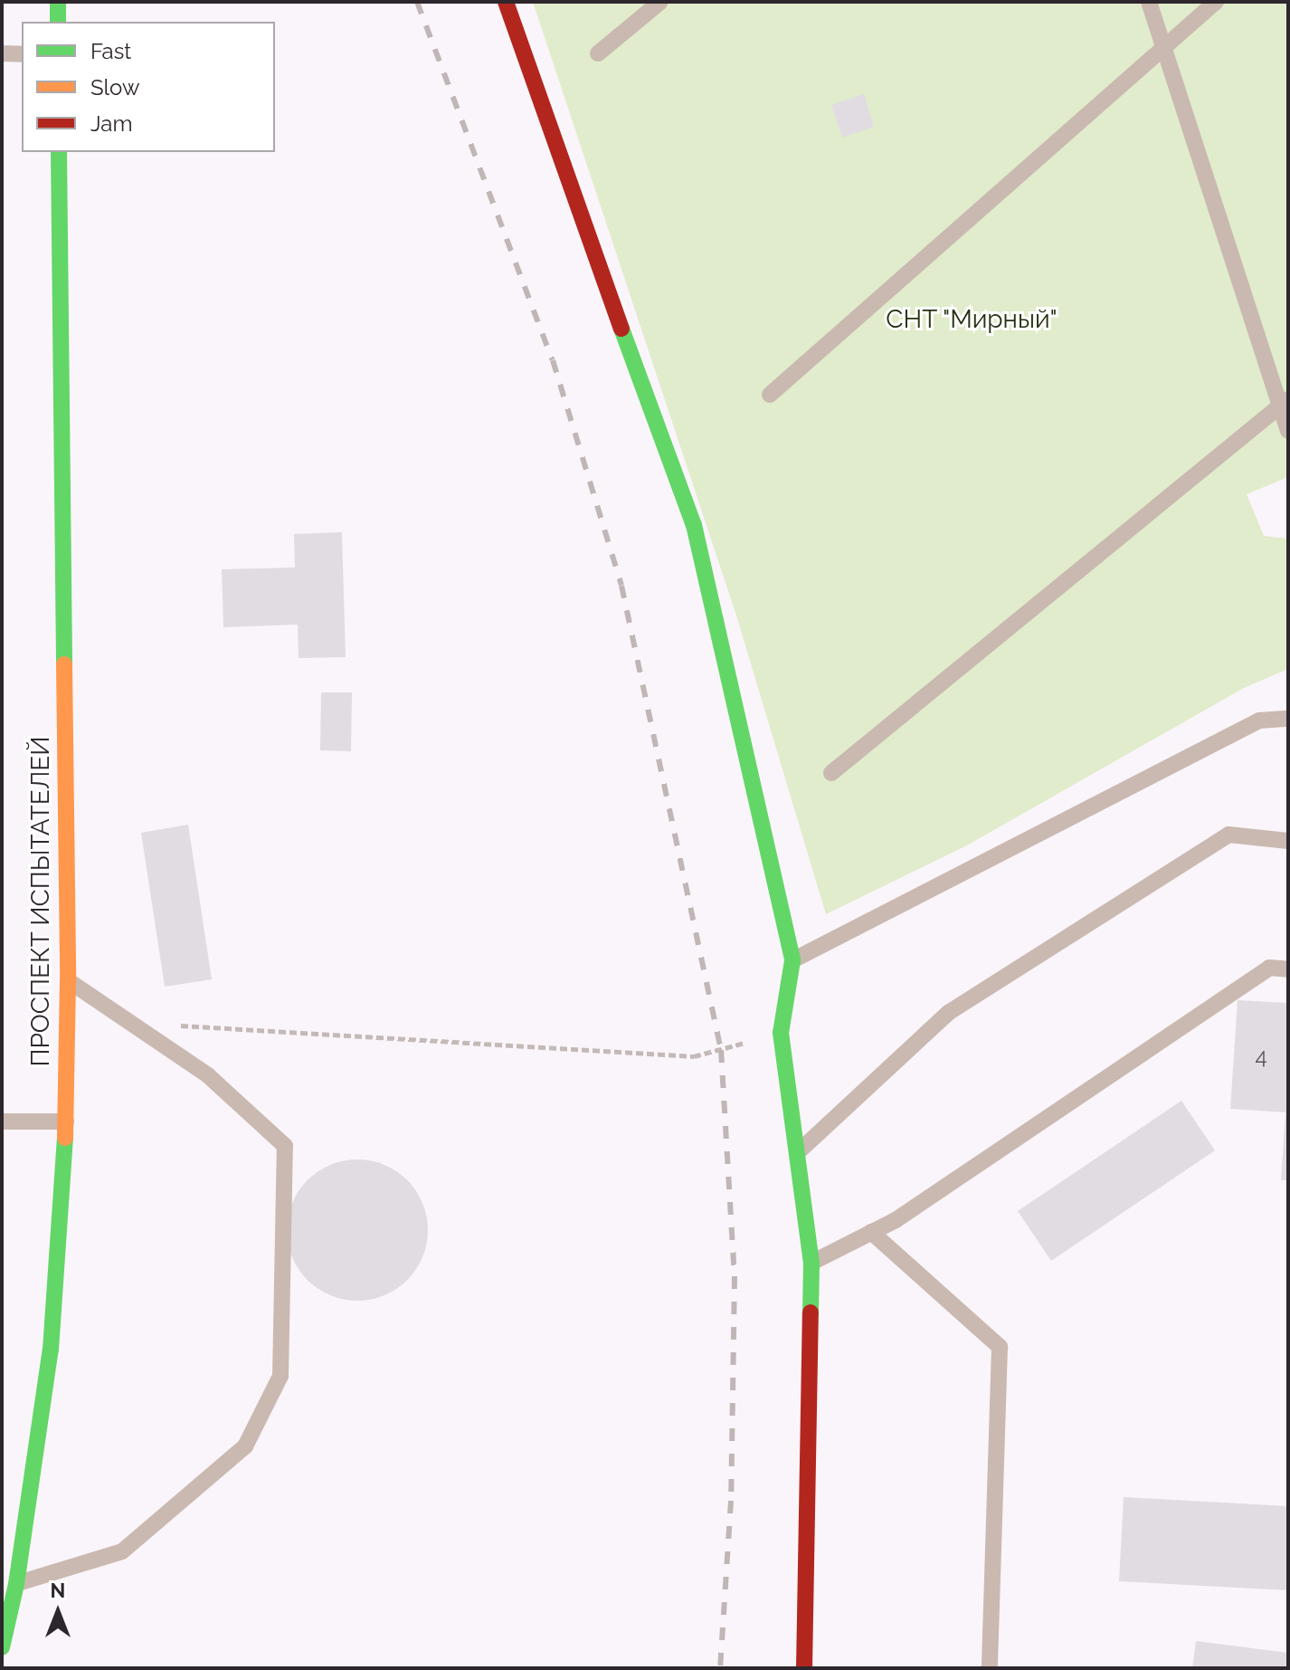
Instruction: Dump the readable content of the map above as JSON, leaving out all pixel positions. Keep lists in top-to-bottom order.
{
  "streets": {
    "street": ["ПРОСПЕКТ ИСПЫТАТЕЛЕЙ"]
  },
  "parks": ["СНТ \"Мирный\""],
  "house_numbers": ["4"],
  "legend": ["Fast", "Slow", "Jam"],
  "north": "top"
}
